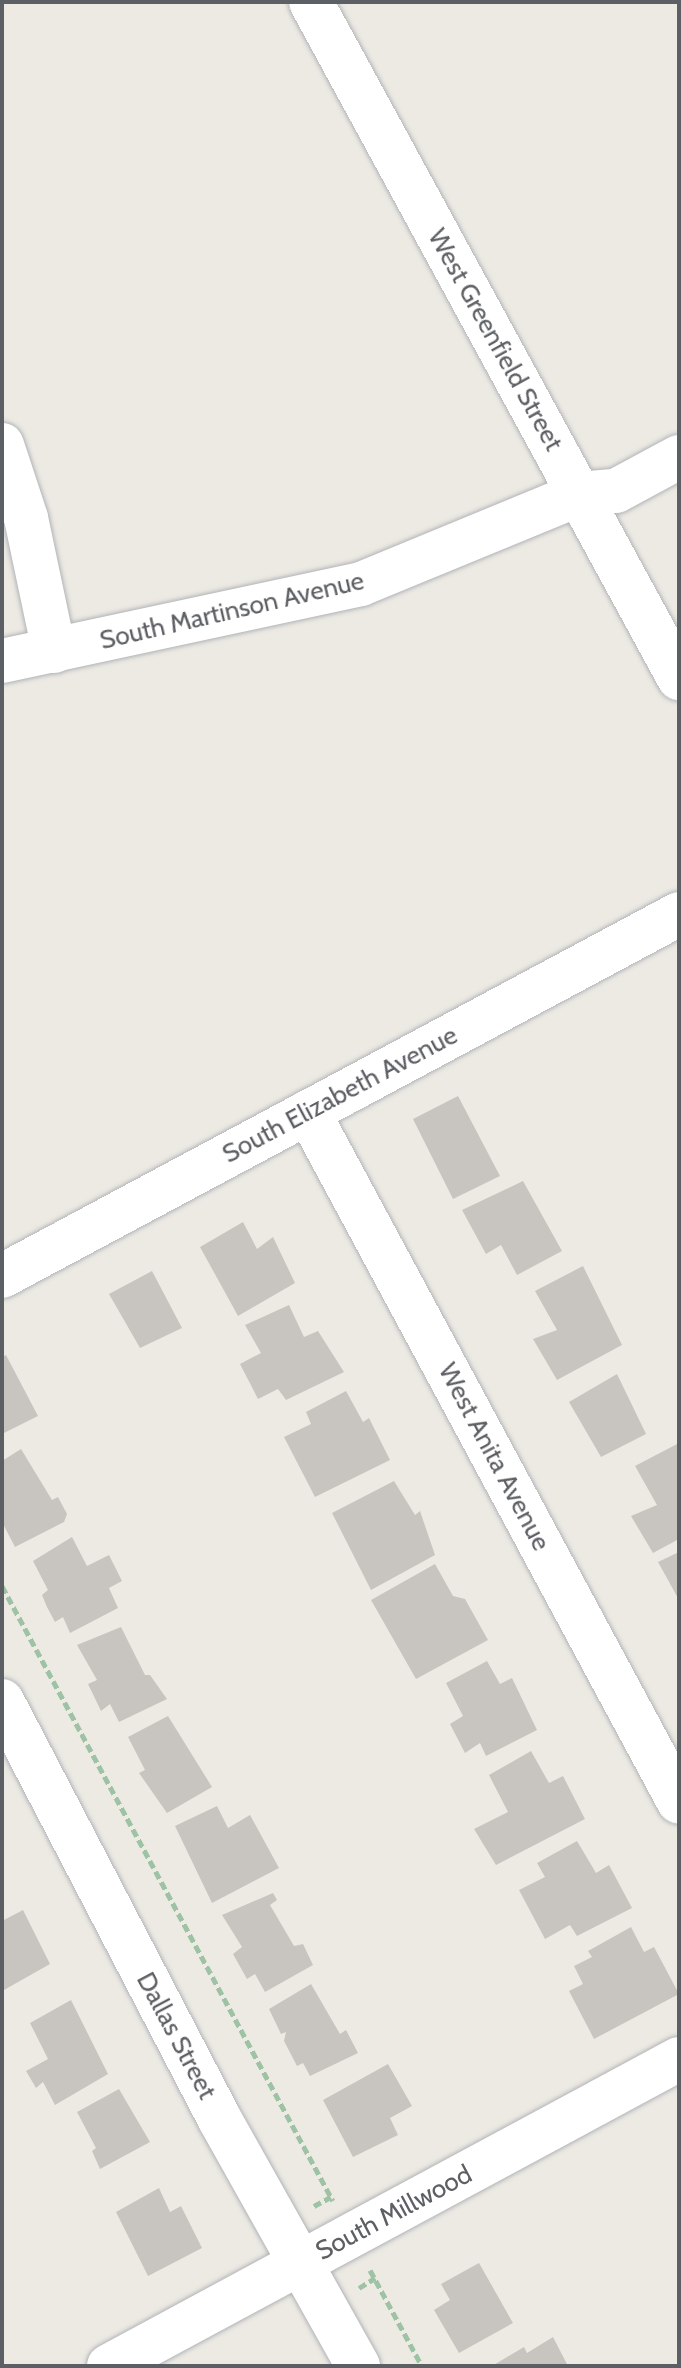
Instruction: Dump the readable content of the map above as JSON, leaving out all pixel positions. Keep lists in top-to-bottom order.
{
  "streets": {
    "street": [
      "West Greenfield Street",
      "South Martinson Avenue",
      "South Elizabeth Avenue",
      "West Anita Avenue",
      "Dallas Street",
      "South Millwood"
    ]
  },
  "crossings": [
    ["West Greenfield Street", "South Martinson Avenue"],
    ["South Elizabeth Avenue", "West Anita Avenue"],
    ["Dallas Street", "South Millwood"]
  ]
}
